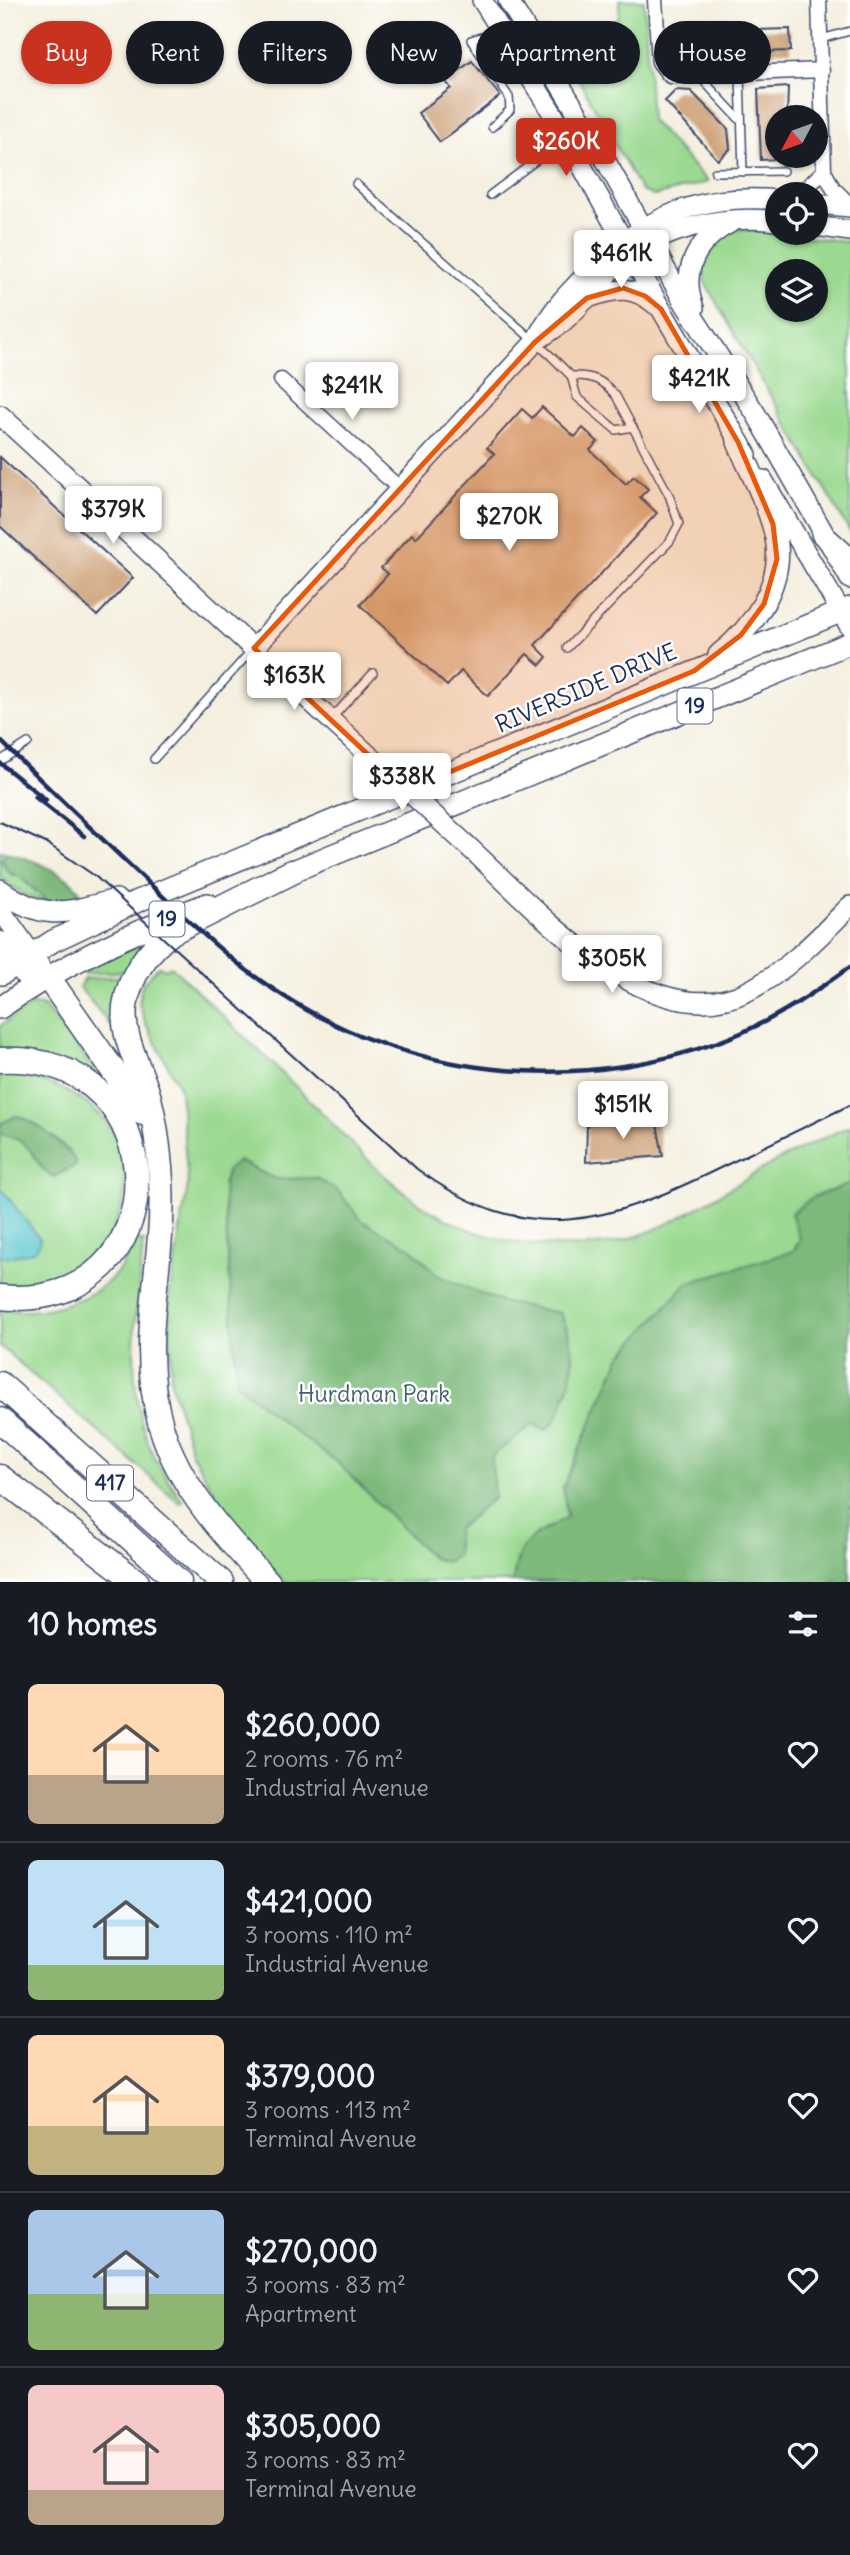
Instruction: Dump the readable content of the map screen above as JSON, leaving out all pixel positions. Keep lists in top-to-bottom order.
{
  "streets": {
    "highway": ["417"],
    "main road": ["RIVERSIDE DRIVE", "19"]
  },
  "parks": ["Hurdman Park"],
  "north": "bottom left",
  "page": {
    "chip": [
      "Buy",
      "Rent",
      "Filters",
      "New",
      "Apartment",
      "House"
    ],
    "price": [
      "$260K",
      "$461K",
      "$421K",
      "$241K",
      "$379K",
      "$270K",
      "$163K",
      "$338K",
      "$305K",
      "$151K"
    ],
    "heading": "10 homes",
    "list": [
      {
        "name": "$260,000",
        "note": "2 rooms · 76 m² · Industrial Avenue"
      },
      {
        "name": "$421,000",
        "note": "3 rooms · 110 m² · Industrial Avenue"
      },
      {
        "name": "$379,000",
        "note": "3 rooms · 113 m² · Terminal Avenue"
      },
      {
        "name": "$270,000",
        "note": "3 rooms · 83 m² · Apartment"
      },
      {
        "name": "$305,000",
        "note": "3 rooms · 83 m² · Terminal Avenue"
      }
    ]
  }
}
